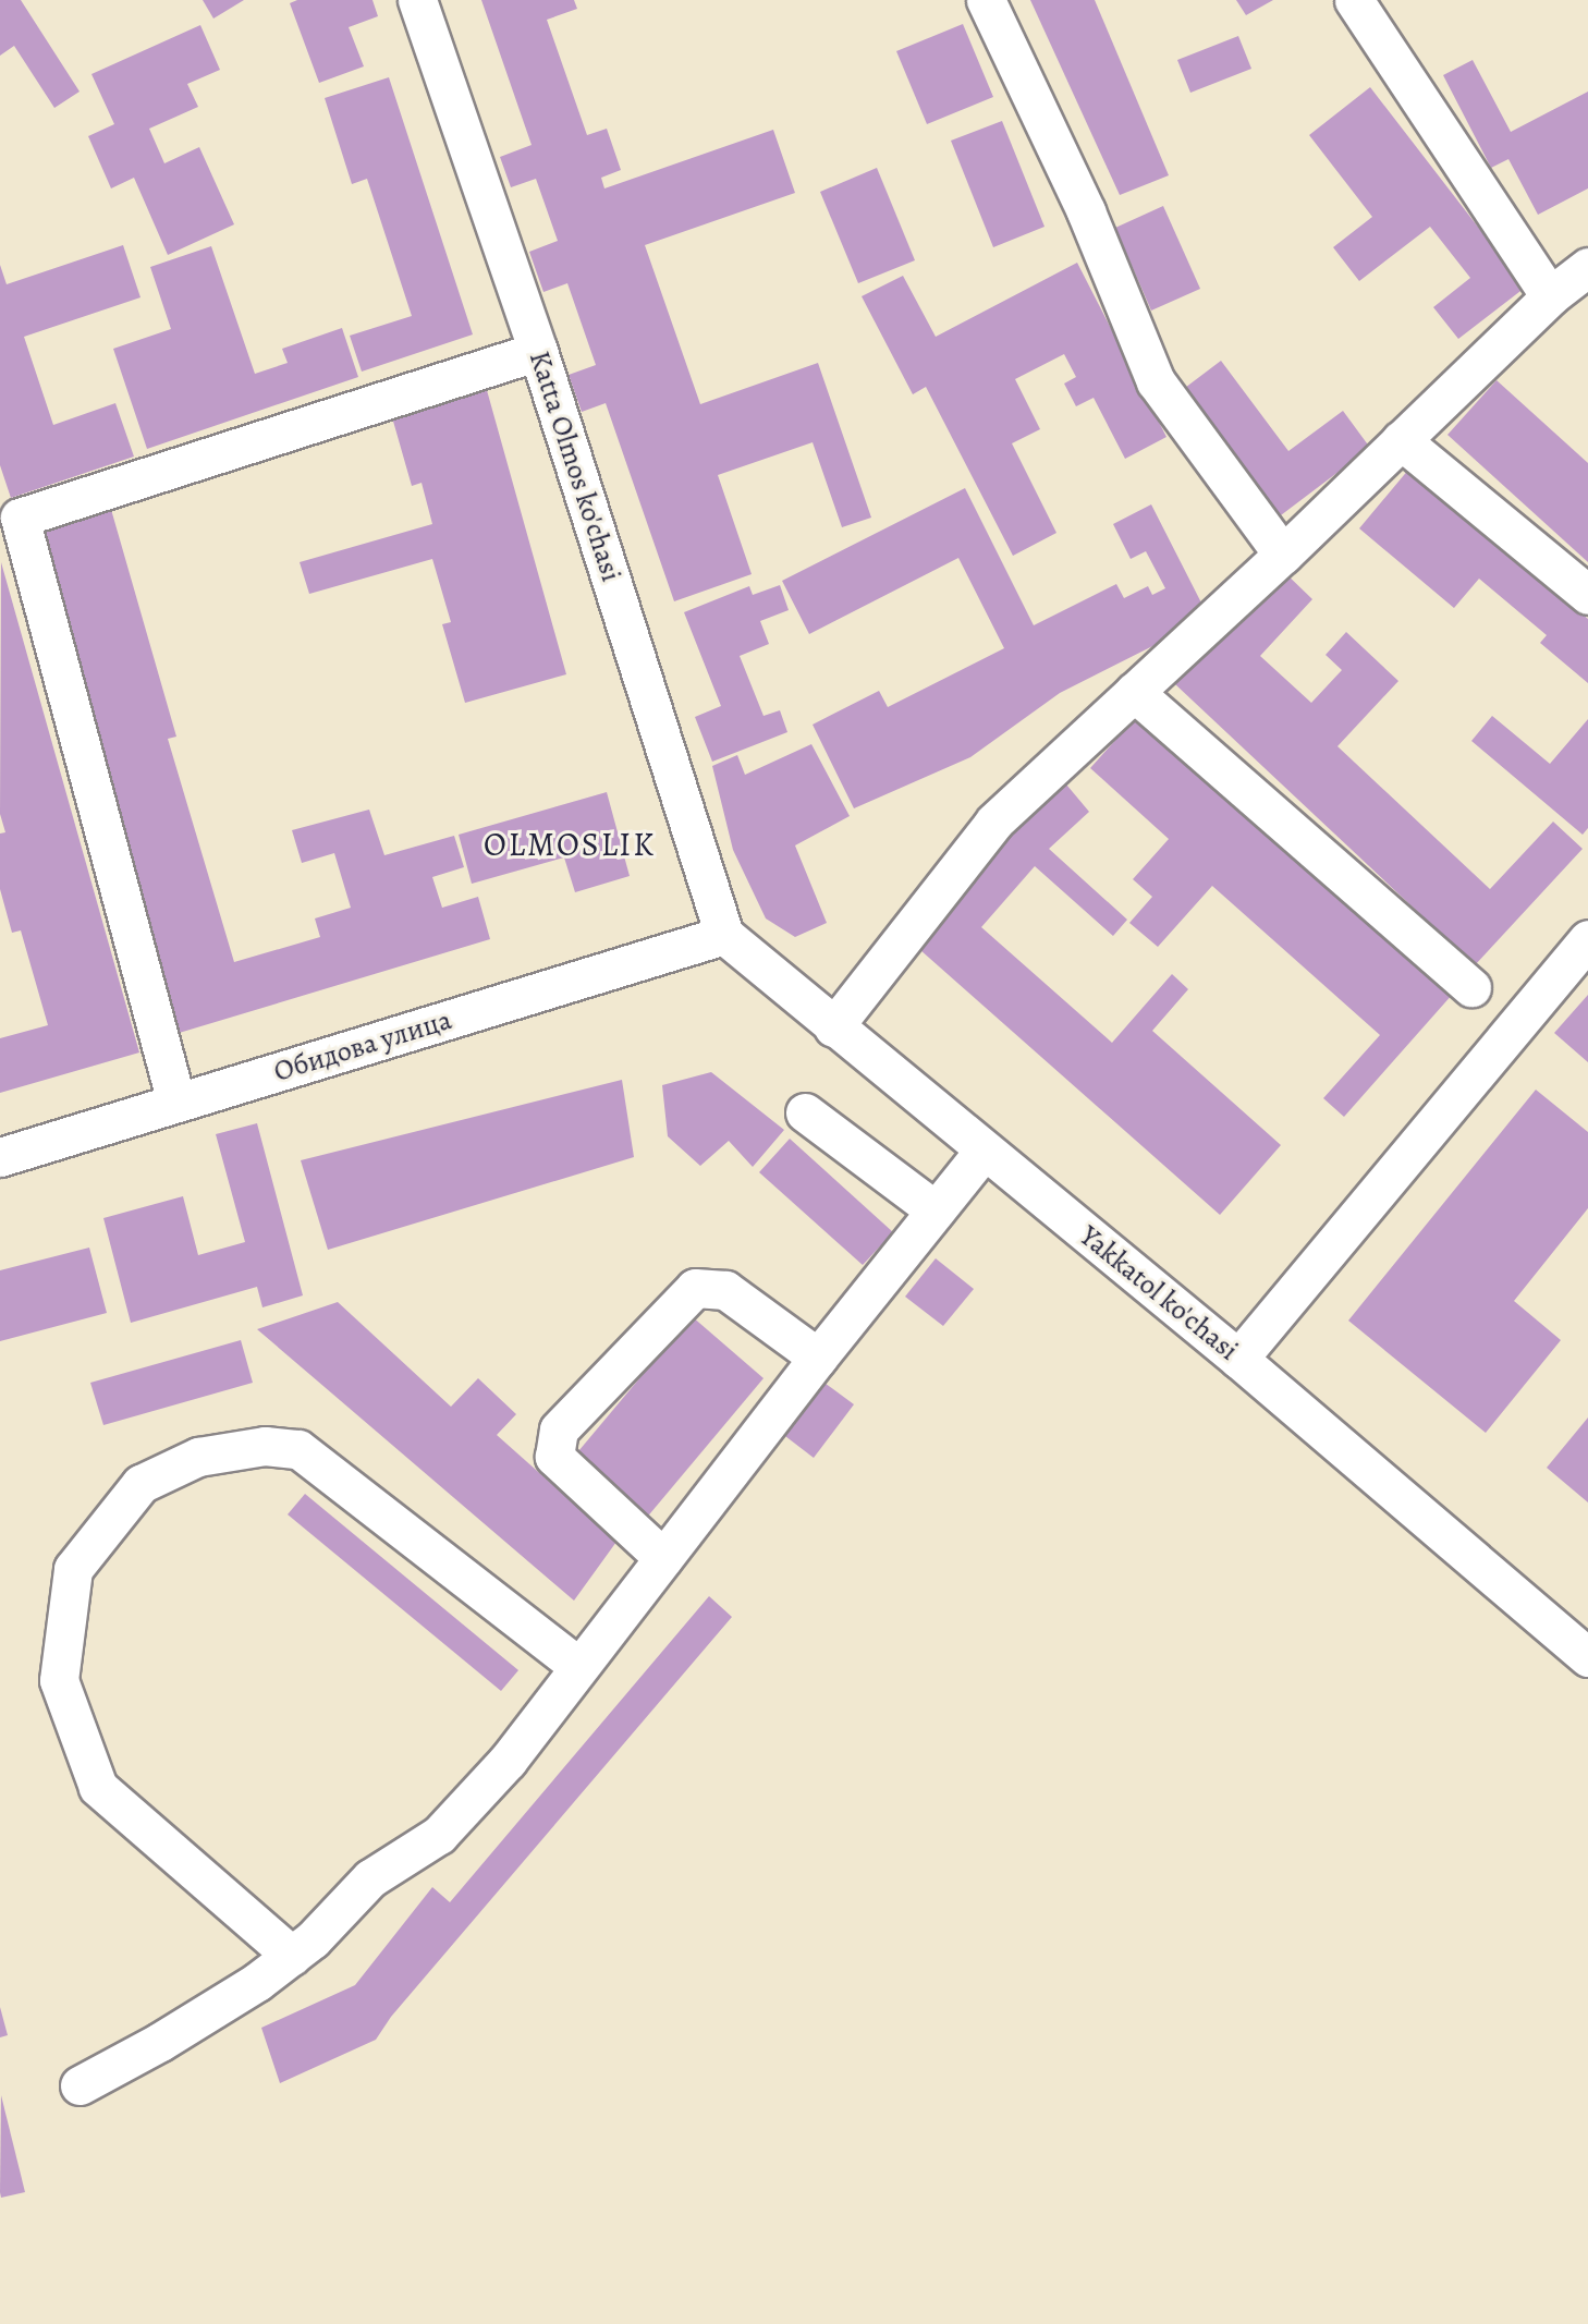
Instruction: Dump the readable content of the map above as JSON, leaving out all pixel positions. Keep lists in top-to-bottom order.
{
  "streets": {
    "street": ["Katta Olmos ko'chasi", "Обидова улица", "Yakkatol ko'chasi"]
  },
  "crossings": [
    ["Katta Olmos ko'chasi", "Обидова улица"],
    ["Katta Olmos ko'chasi", "Yakkatol ko'chasi"],
    ["Обидова улица", "Yakkatol ko'chasi"]
  ],
  "districts": ["OLMOSLIK"]
}
